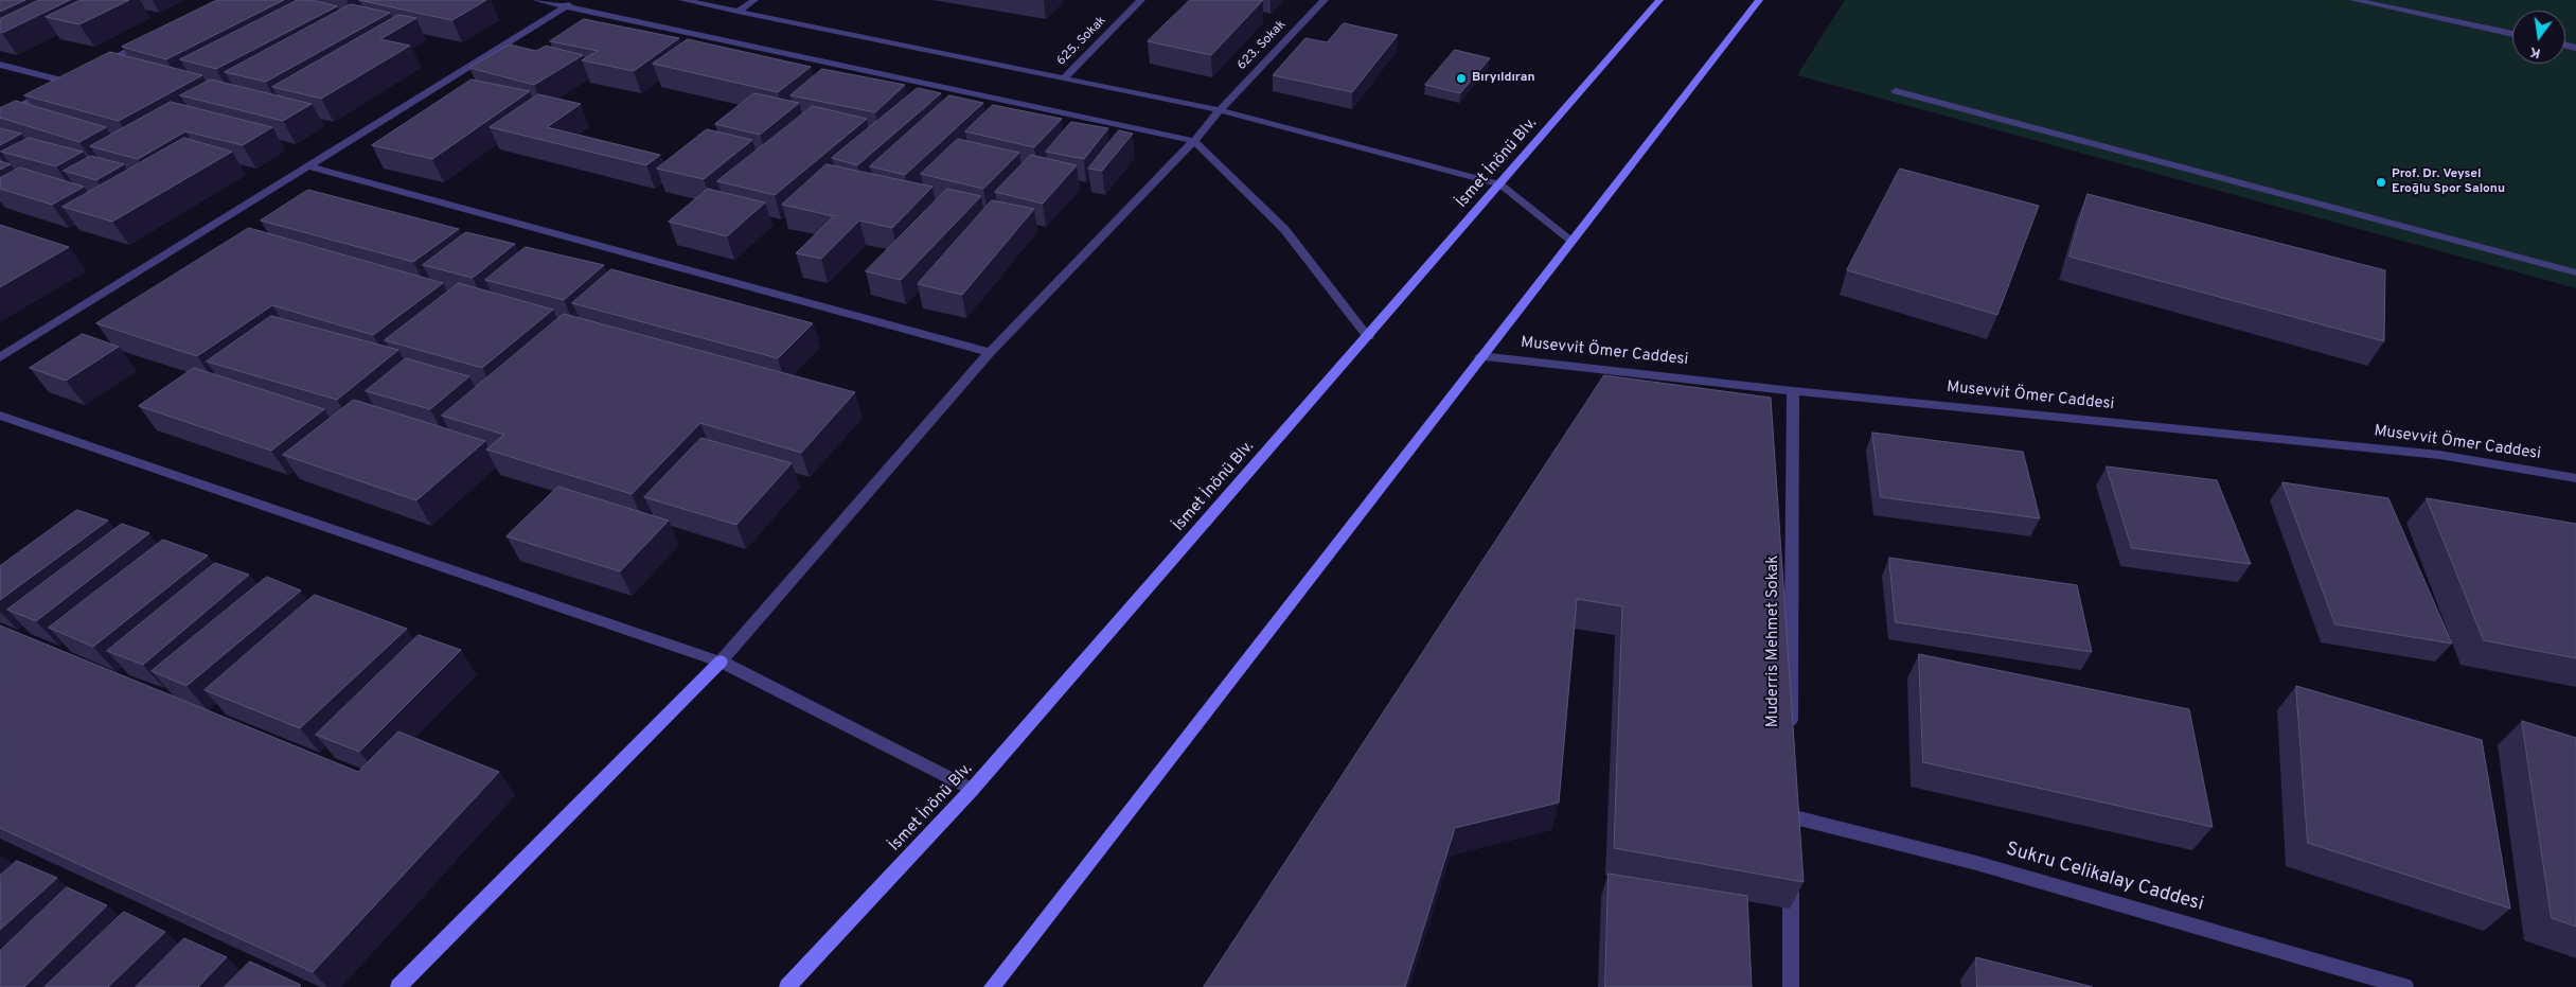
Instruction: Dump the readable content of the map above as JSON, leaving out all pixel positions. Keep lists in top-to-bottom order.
{
  "streets": {
    "main road": ["İsmet İnönü Blv."],
    "street": [
      "625. Sokak",
      "623. Sokak",
      "Musevvit Ömer Caddesi",
      "Muderris Mehmet Sokak",
      "Sukru Celikalay Caddesi"
    ]
  },
  "crossings": [
    ["Musevvit Ömer Caddesi", "Muderris Mehmet Sokak"]
  ],
  "places": ["Bıryıldıran", "Prof. Dr. Veysel Eroğlu Spor Salonu"],
  "north": "bottom"
}
